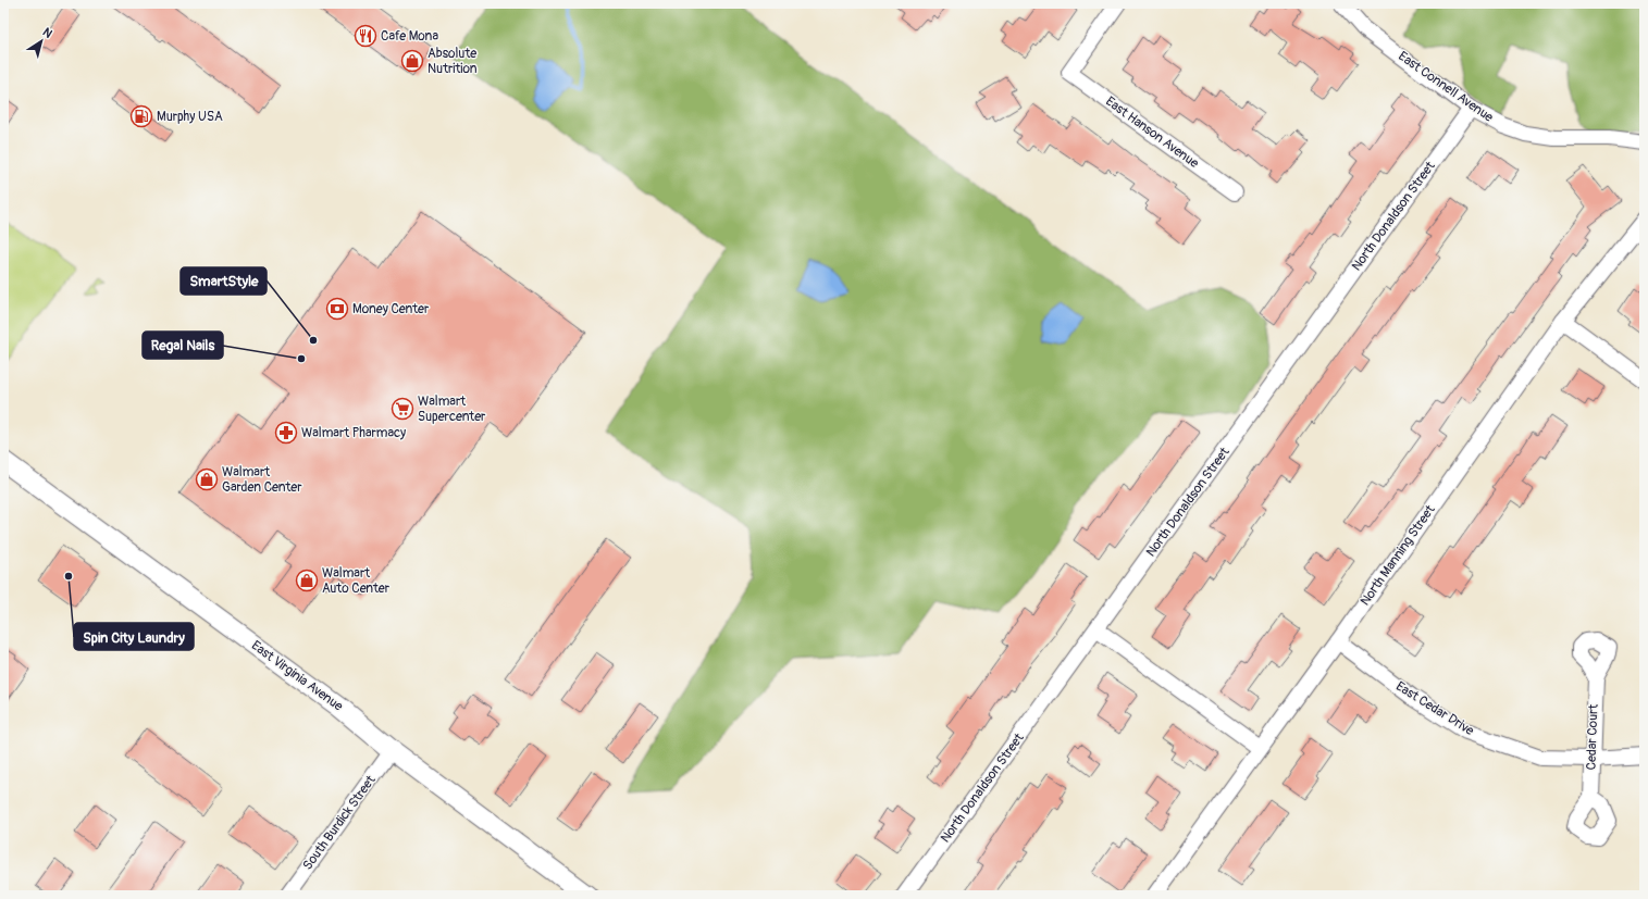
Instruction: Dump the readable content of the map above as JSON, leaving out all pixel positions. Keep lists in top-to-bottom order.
{
  "streets": {
    "street": [
      "East Connell Avenue",
      "East Hanson Avenue",
      "North Donaldson Street",
      "North Manning Street",
      "East Virginia Avenue",
      "East Cedar Drive",
      "Cedar Court",
      "South Burdick Street"
    ]
  },
  "crossings": [
    ["East Connell Avenue", "North Donaldson Street"],
    ["North Manning Street", "East Cedar Drive"],
    ["East Virginia Avenue", "South Burdick Street"],
    ["East Cedar Drive", "Cedar Court"]
  ],
  "places": {
    "restaurant": ["Cafe Mona"],
    "shop": ["Absolute Nutrition", "Walmart Garden Center", "Walmart Auto Center"],
    "fuel station": ["Murphy USA"],
    "bank": ["Money Center"],
    "other": ["SmartStyle", "Regal Nails", "Spin City Laundry"],
    "supermarket": ["Walmart Supercenter"],
    "pharmacy": ["Walmart Pharmacy"]
  },
  "north": "top right"
}
